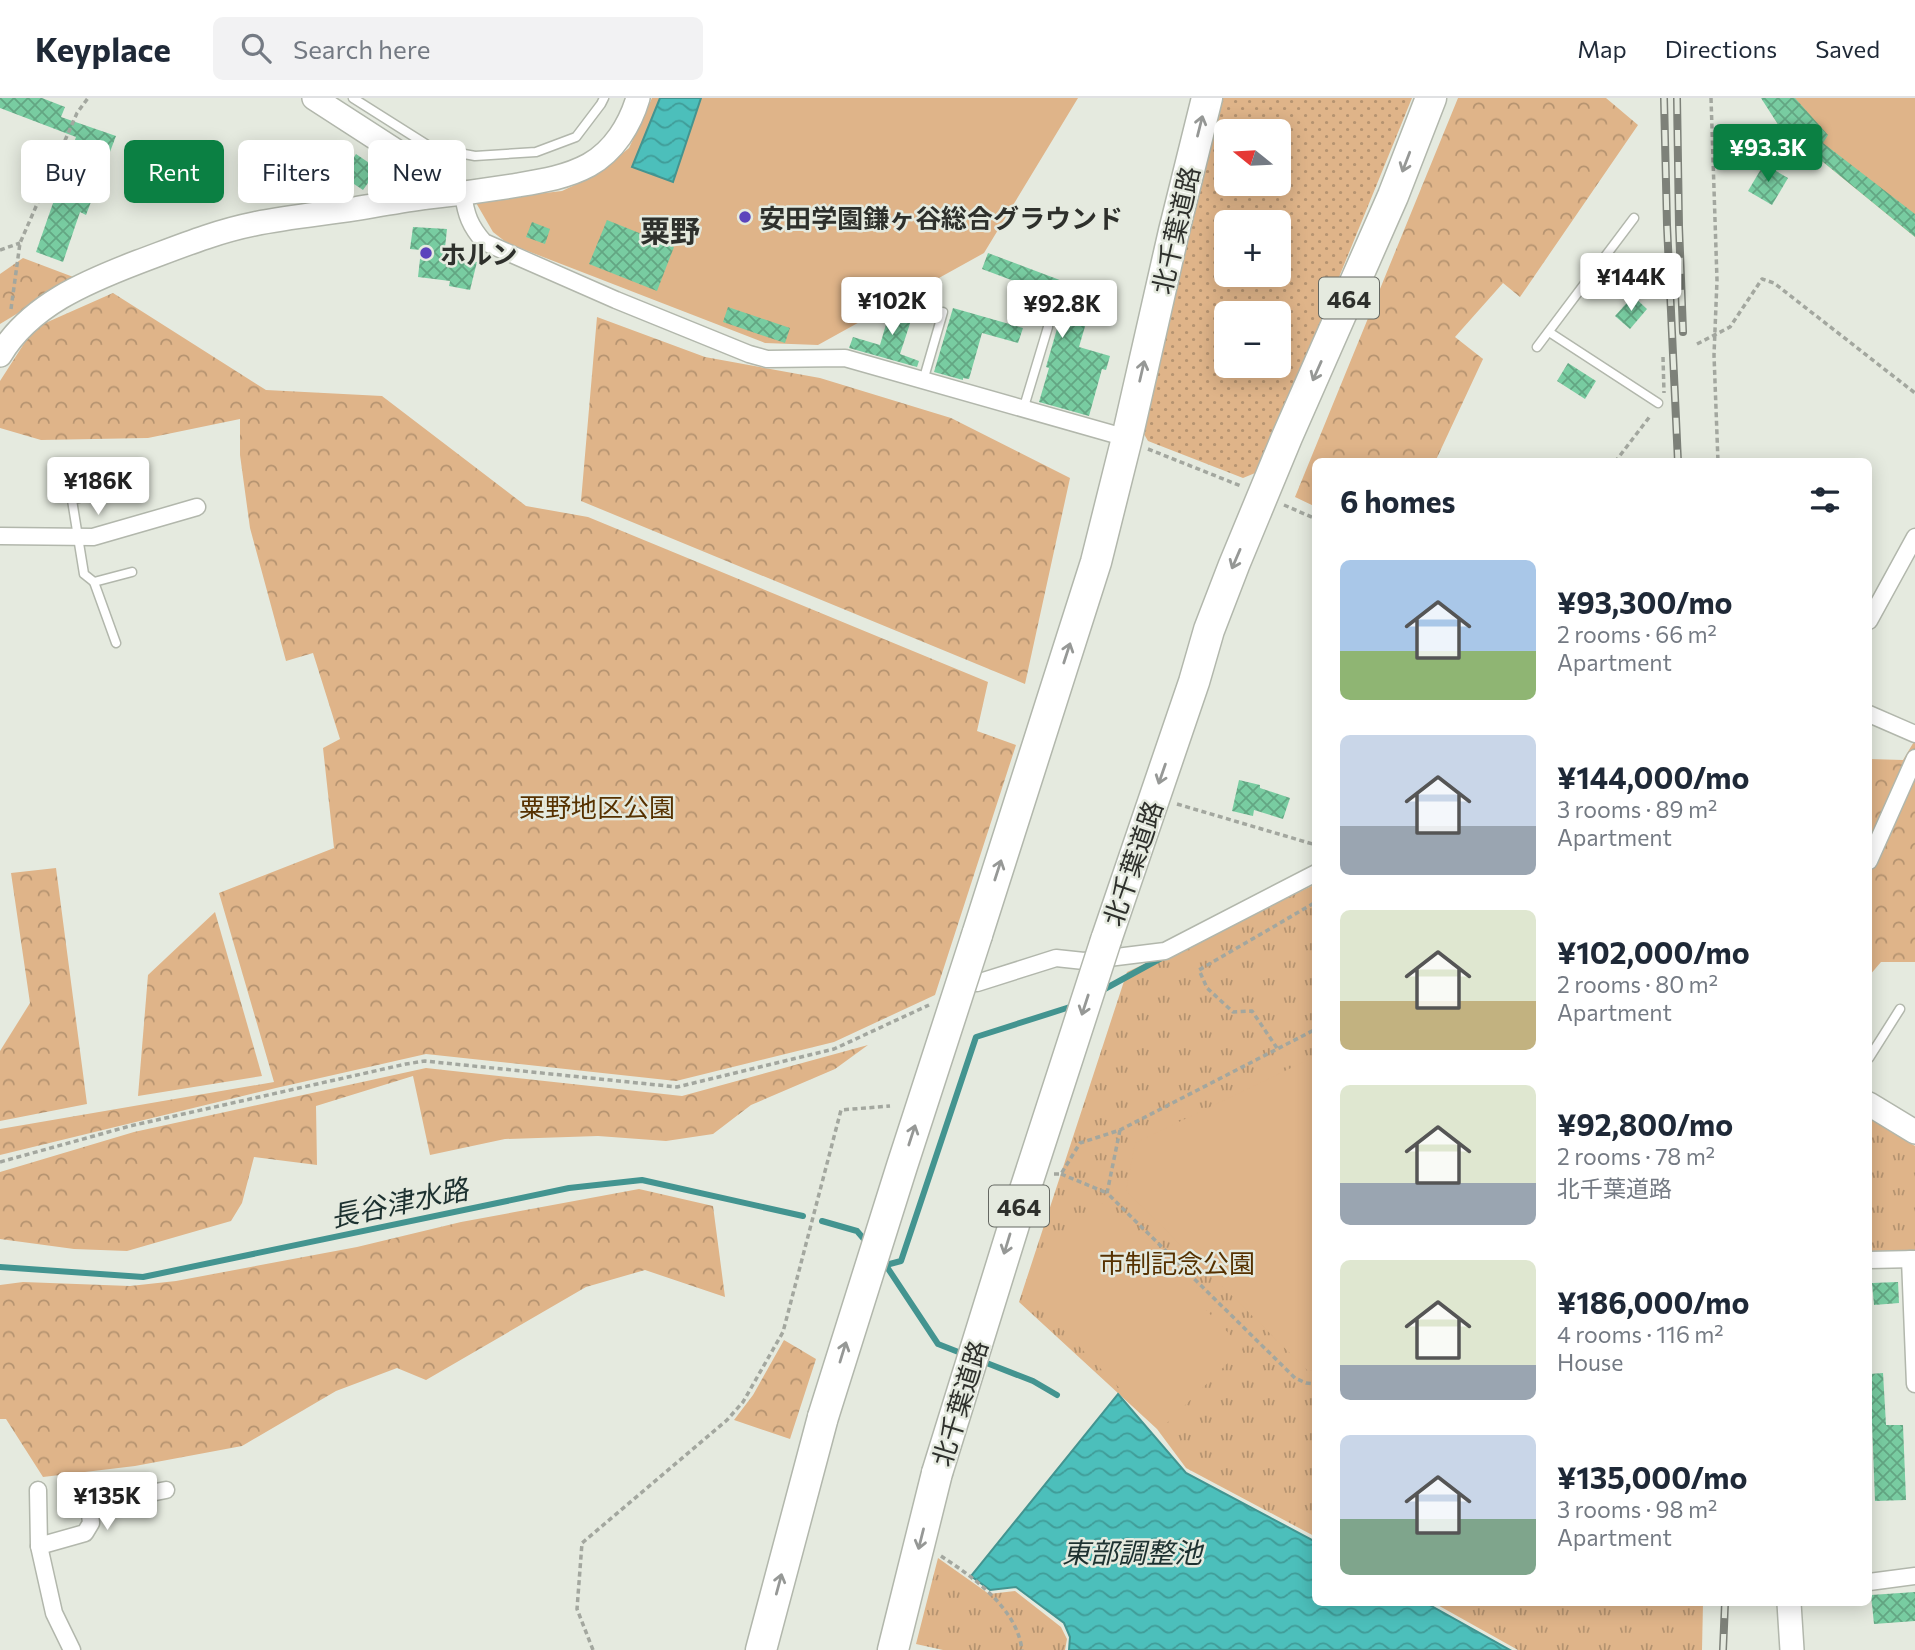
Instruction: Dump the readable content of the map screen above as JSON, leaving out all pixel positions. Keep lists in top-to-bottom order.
{
  "streets": {
    "highway": ["北千葉道路", "464"]
  },
  "districts": ["粟野"],
  "water": ["長谷津水路", "東部調整池"],
  "parks": ["粟野地区公園", "市制記念公園"],
  "places": ["安田学園鎌ヶ谷総合グラウンド", "ホルン"],
  "north": "left",
  "page": {
    "header": "Keyplace",
    "search": "Search here",
    "nav": ["Map", "Directions", "Saved"],
    "map_buttons": ["+", "−"],
    "price": [
      "¥93.3K",
      "¥144K",
      "¥102K",
      "¥92.8K",
      "¥186K",
      "¥135K"
    ],
    "chip": [
      "Buy",
      "Rent",
      "Filters",
      "New"
    ],
    "heading": "6 homes",
    "list": [
      {
        "name": "¥93,300/mo",
        "note": "2 rooms · 66 m² · Apartment"
      },
      {
        "name": "¥144,000/mo",
        "note": "3 rooms · 89 m² · Apartment"
      },
      {
        "name": "¥102,000/mo",
        "note": "2 rooms · 80 m² · Apartment"
      },
      {
        "name": "¥92,800/mo",
        "note": "2 rooms · 78 m² · 北千葉道路"
      },
      {
        "name": "¥186,000/mo",
        "note": "4 rooms · 116 m² · House"
      },
      {
        "name": "¥135,000/mo",
        "note": "3 rooms · 98 m² · Apartment"
      }
    ]
  }
}
